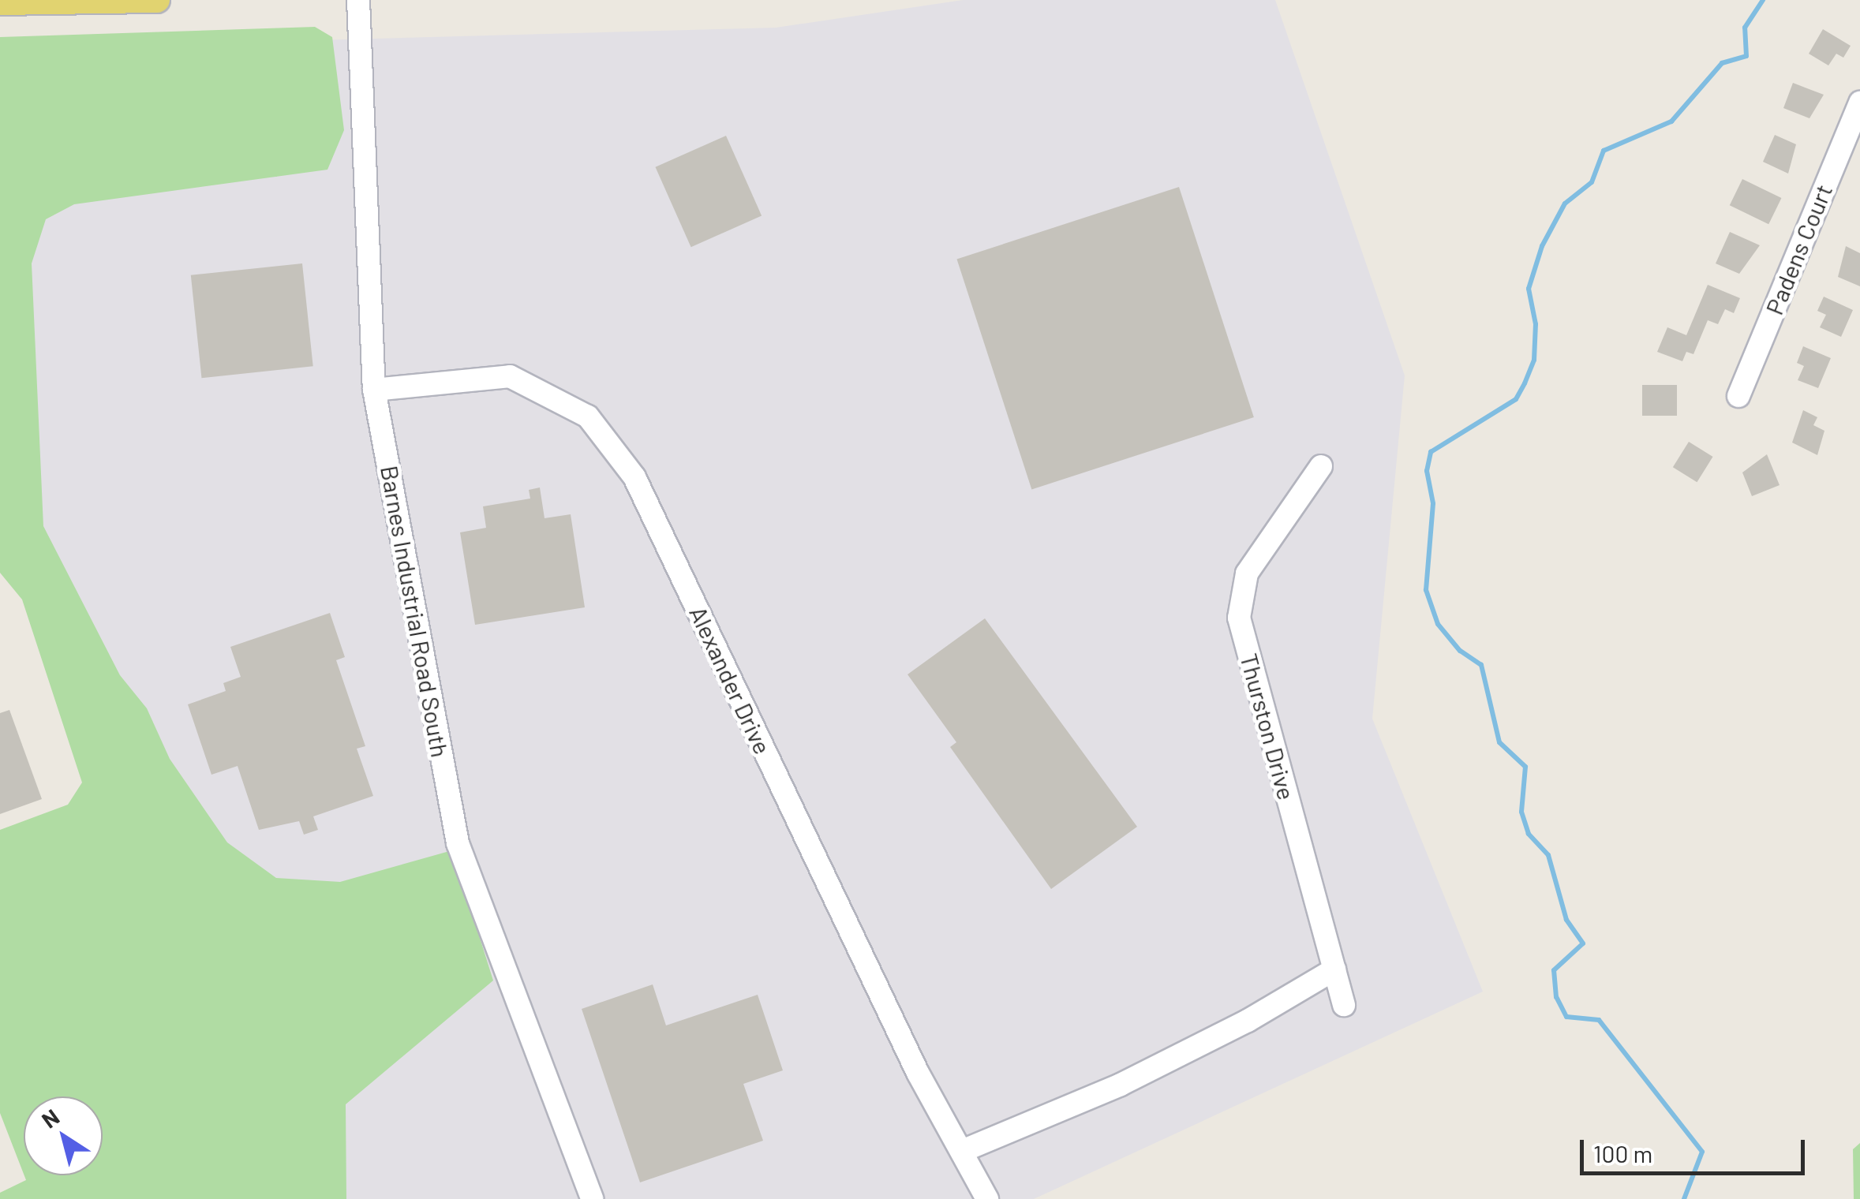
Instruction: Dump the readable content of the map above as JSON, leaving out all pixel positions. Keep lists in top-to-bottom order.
{
  "streets": {
    "street": [
      "Padens Court",
      "Barnes Industrial Road South",
      "Alexander Drive",
      "Thurston Drive"
    ]
  },
  "crossings": [
    ["Barnes Industrial Road South", "Alexander Drive"]
  ],
  "scale_bar": "100 m",
  "north": "top left"
}
